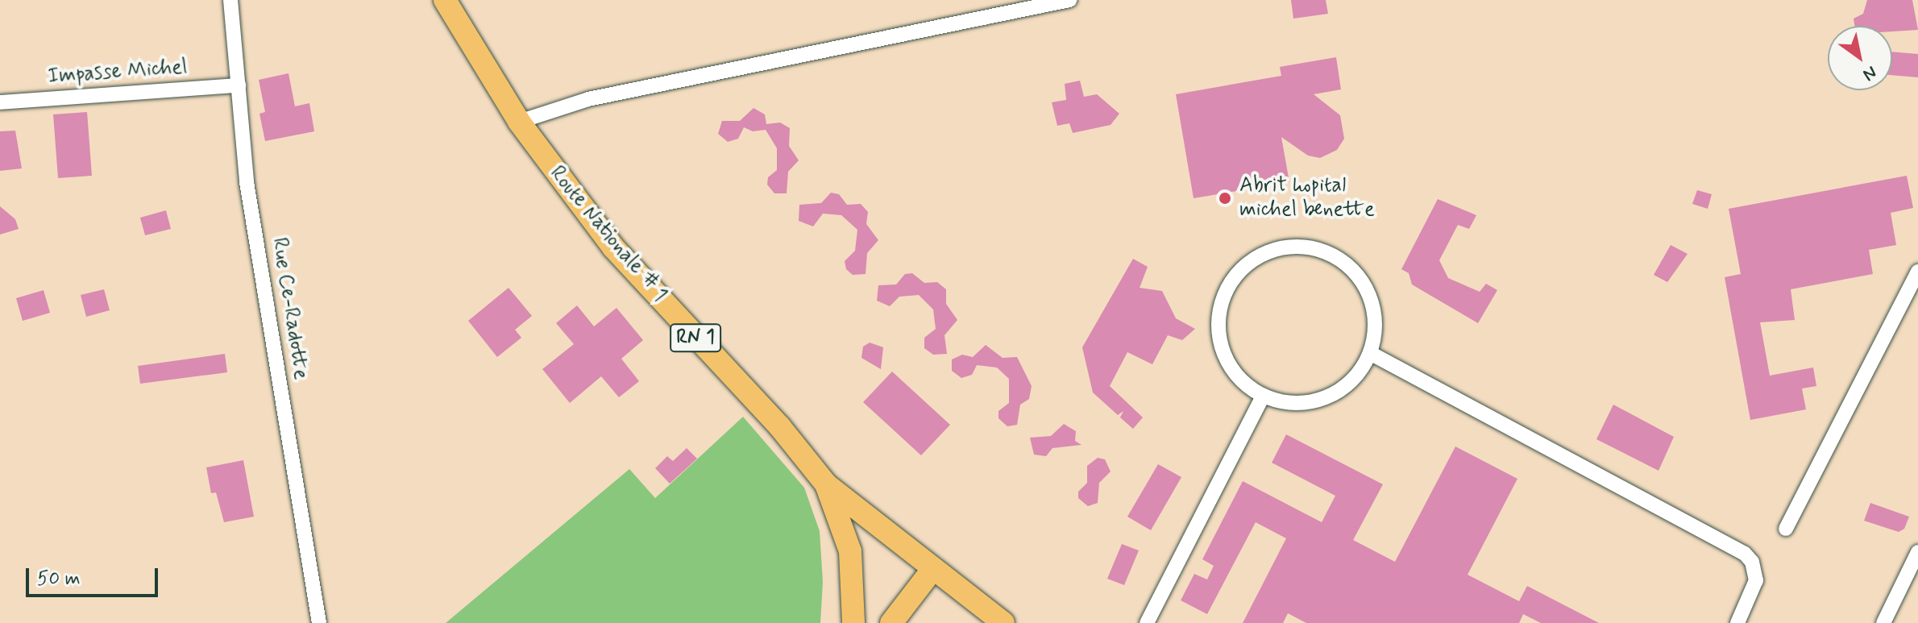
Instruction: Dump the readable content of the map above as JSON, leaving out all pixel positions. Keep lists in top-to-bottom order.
{
  "streets": {
    "main road": ["Route Nationale # 1", "RN 1"],
    "street": ["Impasse Michel", "Rue Ce-Radotte"]
  },
  "crossings": [
    ["Impasse Michel", "Rue Ce-Radotte"]
  ],
  "places": ["Abrit hopital michel benette"],
  "scale_bar": "50 m",
  "north": "bottom right"
}
